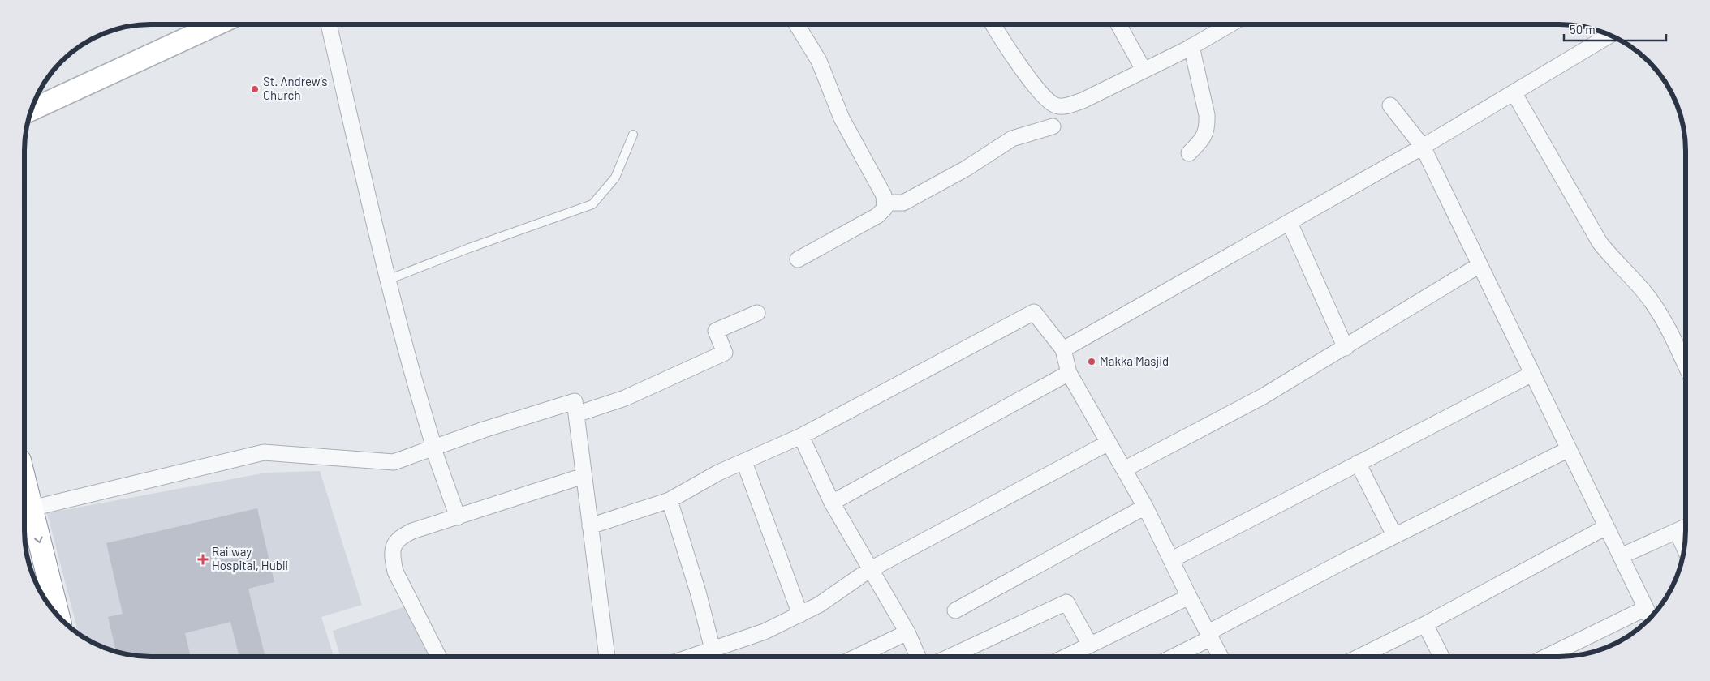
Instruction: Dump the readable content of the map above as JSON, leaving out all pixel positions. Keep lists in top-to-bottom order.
{
  "places": {
    "other": ["St. Andrew's Church", "Makka Masjid"],
    "health": ["Railway Hospital, Hubli"]
  },
  "scale_bar": "50 m"
}
